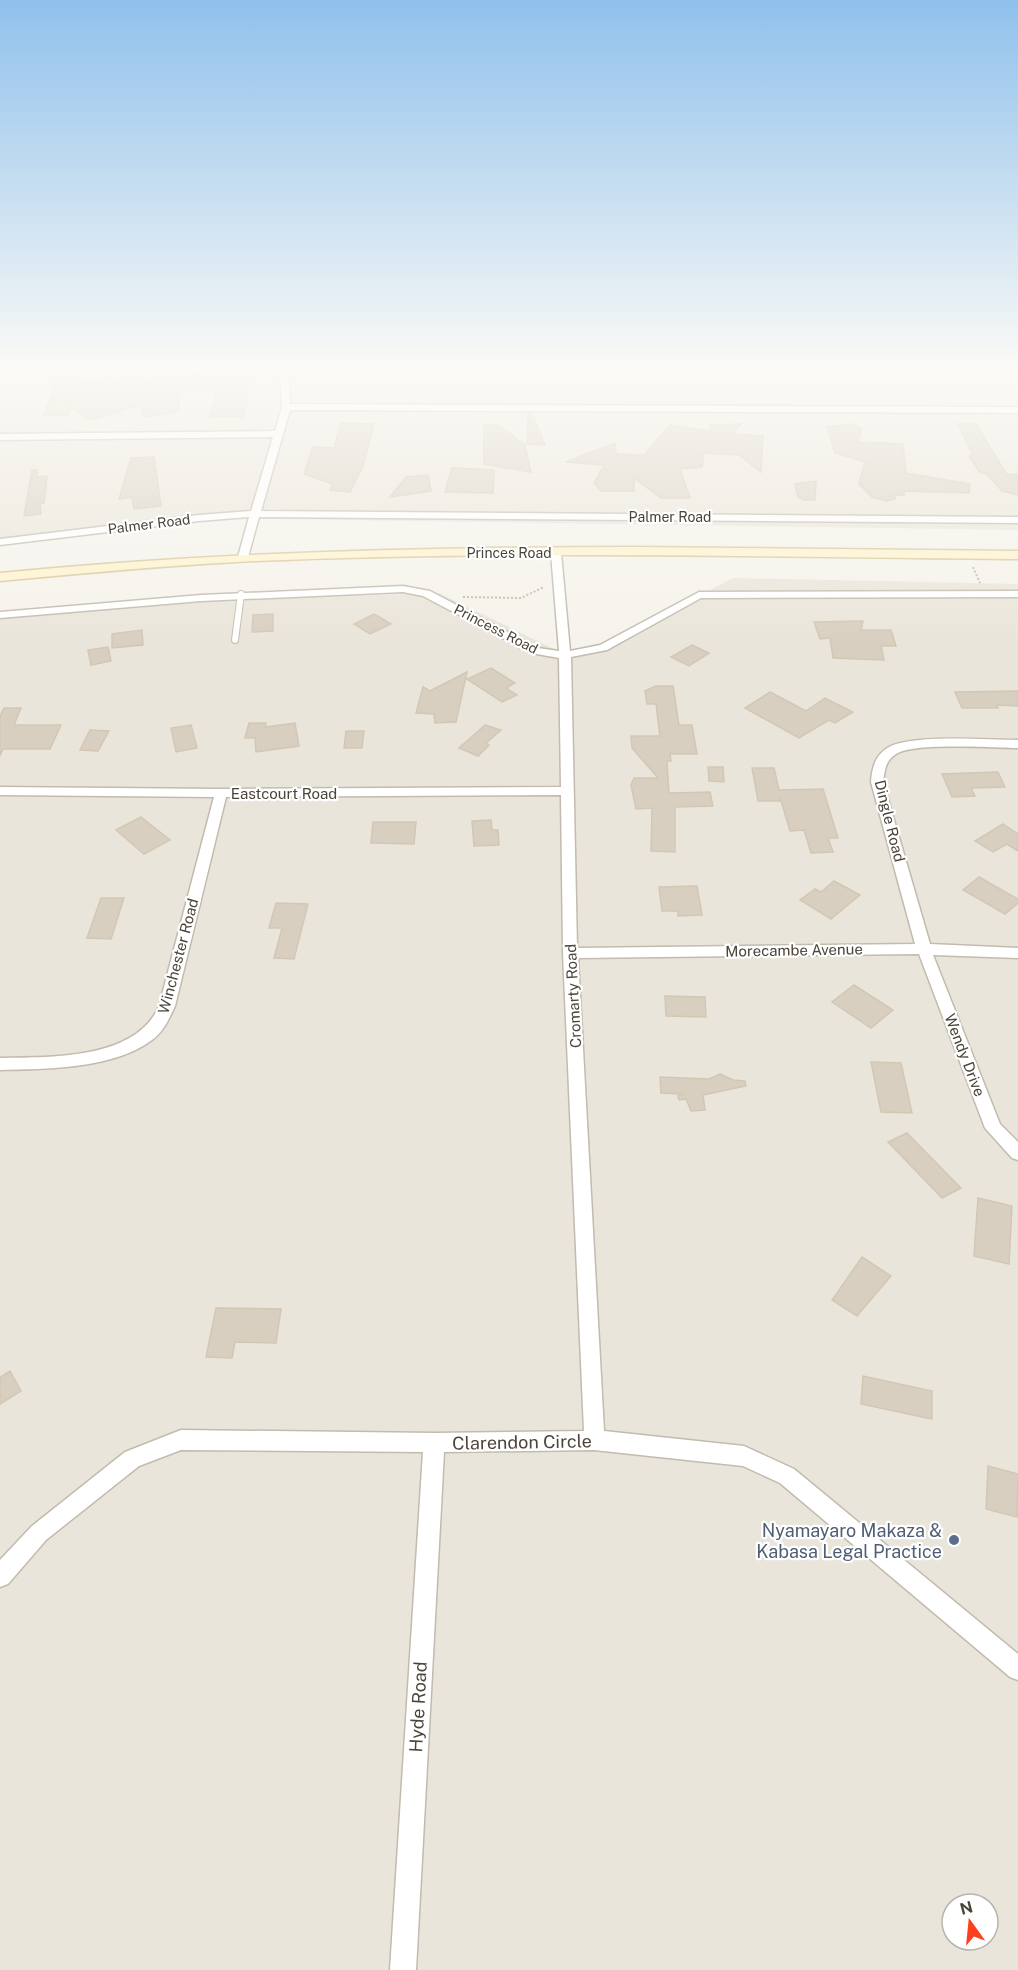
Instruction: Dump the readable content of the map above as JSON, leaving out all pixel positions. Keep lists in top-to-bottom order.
{
  "streets": {
    "main road": ["Princes Road"],
    "street": [
      "Palmer Road",
      "Princess Road",
      "Eastcourt Road",
      "Dingle Road",
      "Morecambe Avenue",
      "Winchester Road",
      "Cromarty Road",
      "Wendy Drive",
      "Clarendon Circle",
      "Hyde Road"
    ]
  },
  "crossings": [
    ["Princes Road", "Cromarty Road"],
    ["Princess Road", "Cromarty Road"],
    ["Eastcourt Road", "Winchester Road"],
    ["Eastcourt Road", "Cromarty Road"],
    ["Dingle Road", "Morecambe Avenue"],
    ["Dingle Road", "Wendy Drive"],
    ["Morecambe Avenue", "Cromarty Road"],
    ["Morecambe Avenue", "Wendy Drive"],
    ["Cromarty Road", "Clarendon Circle"],
    ["Clarendon Circle", "Hyde Road"]
  ],
  "places": ["Nyamayaro Makaza & Kabasa Legal Practice"],
  "north": "top"
}
